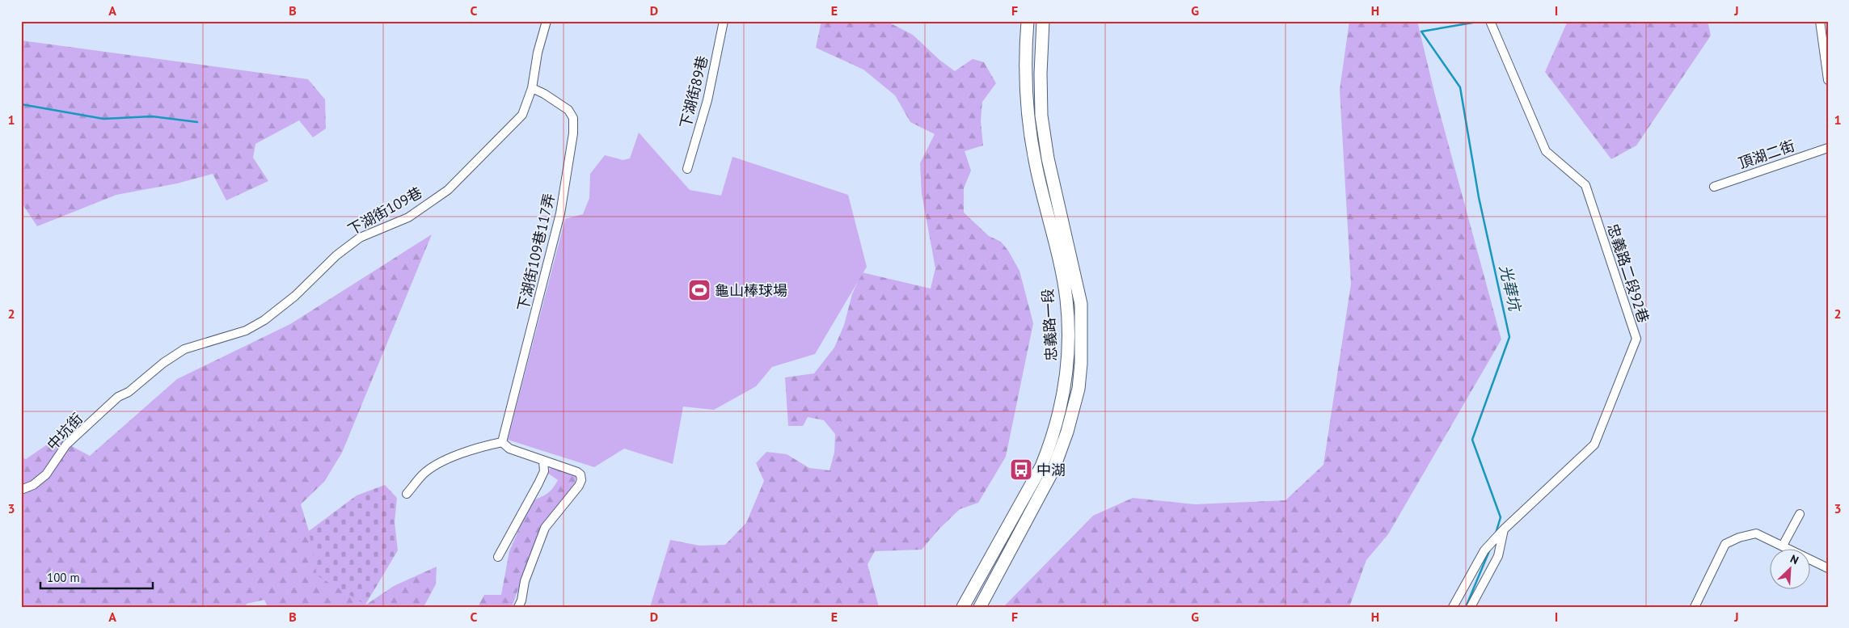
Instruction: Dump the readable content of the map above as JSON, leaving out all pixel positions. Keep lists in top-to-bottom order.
{
  "streets": {
    "main road": ["忠義路一段"],
    "street": [
      "下湖街89巷",
      "頂湖二街",
      "下湖街109巷",
      "下湖街109巷117弄",
      "忠義路二段92巷",
      "中坑街"
    ]
  },
  "crossings": [
    ["下湖街109巷", "下湖街109巷117弄"],
    ["下湖街109巷", "中坑街"]
  ],
  "water": ["光華坑"],
  "places": {
    "sports": ["龜山棒球場"],
    "bus stop": ["中湖"]
  },
  "scale_bar": "100 m",
  "north": "top right",
  "grid": {
    "columns": [
      "A",
      "B",
      "C",
      "D",
      "E",
      "F",
      "G",
      "H",
      "I",
      "J"
    ],
    "rows": ["1", "2", "3"]
  }
}
